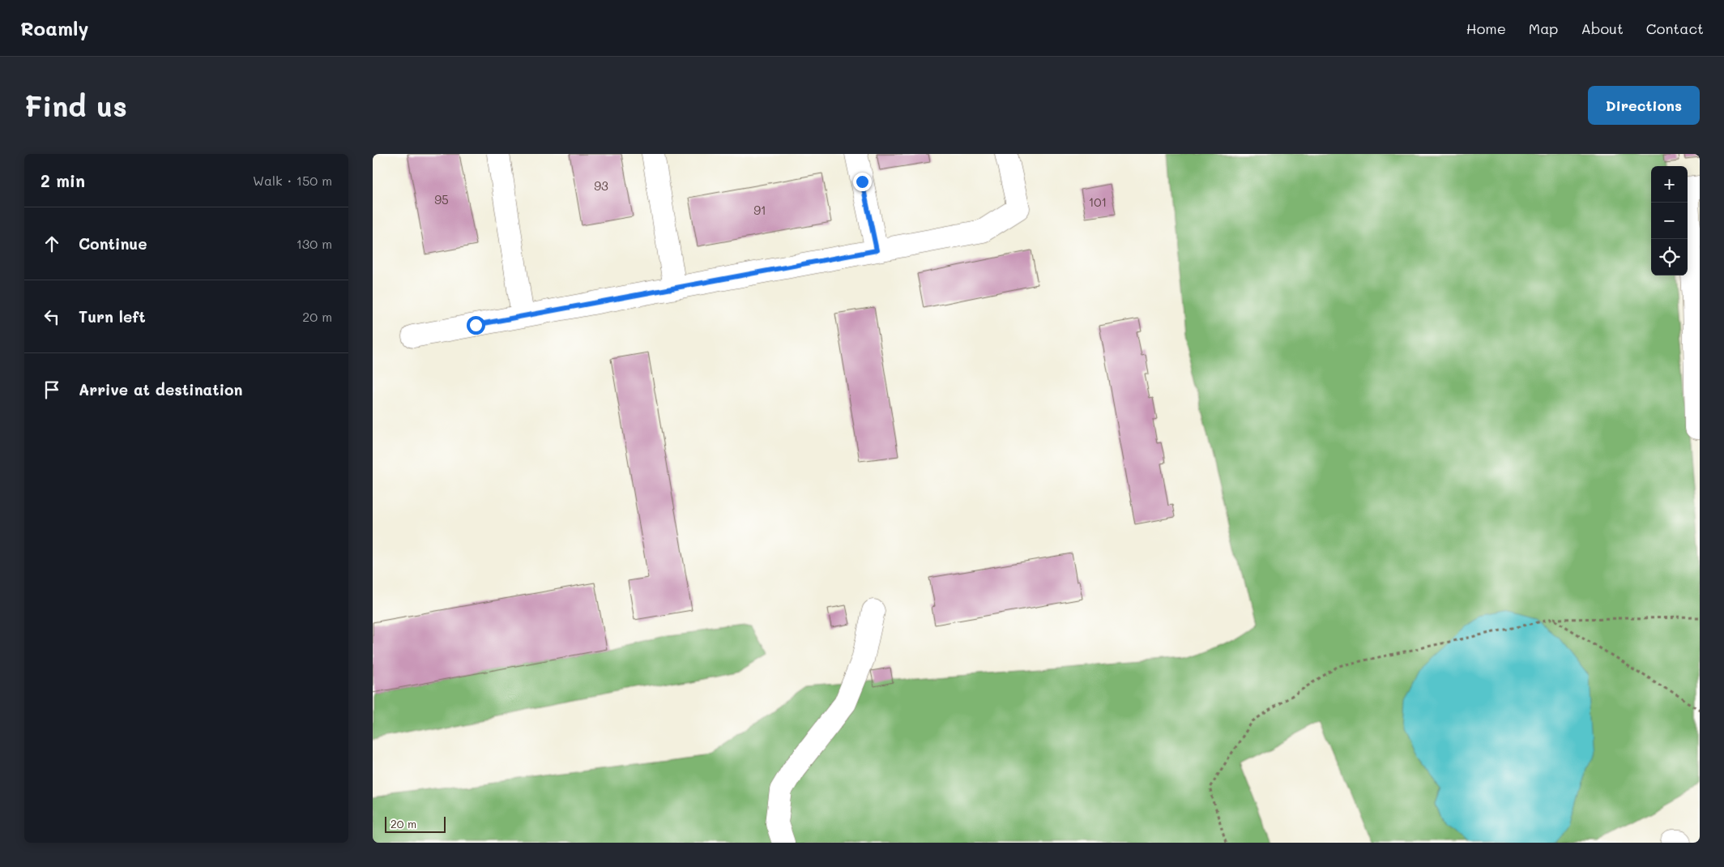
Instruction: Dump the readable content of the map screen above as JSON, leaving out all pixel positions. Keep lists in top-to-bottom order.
{
  "house_numbers": [
    "93",
    "95",
    "101",
    "91"
  ],
  "scale_bar": "20 m",
  "page": {
    "header": "Roamly",
    "nav": [
      "Home",
      "Map",
      "About",
      "Contact"
    ],
    "buttons": "Directions",
    "title": "Find us",
    "heading": ["2 min", "Walk · 150 m"],
    "map_buttons": ["+", "−"],
    "list": [
      ["Continue", "130 m"],
      ["Turn left", "20 m"],
      "Arrive at destination"
    ],
    "scale": "20 m"
  }
}
